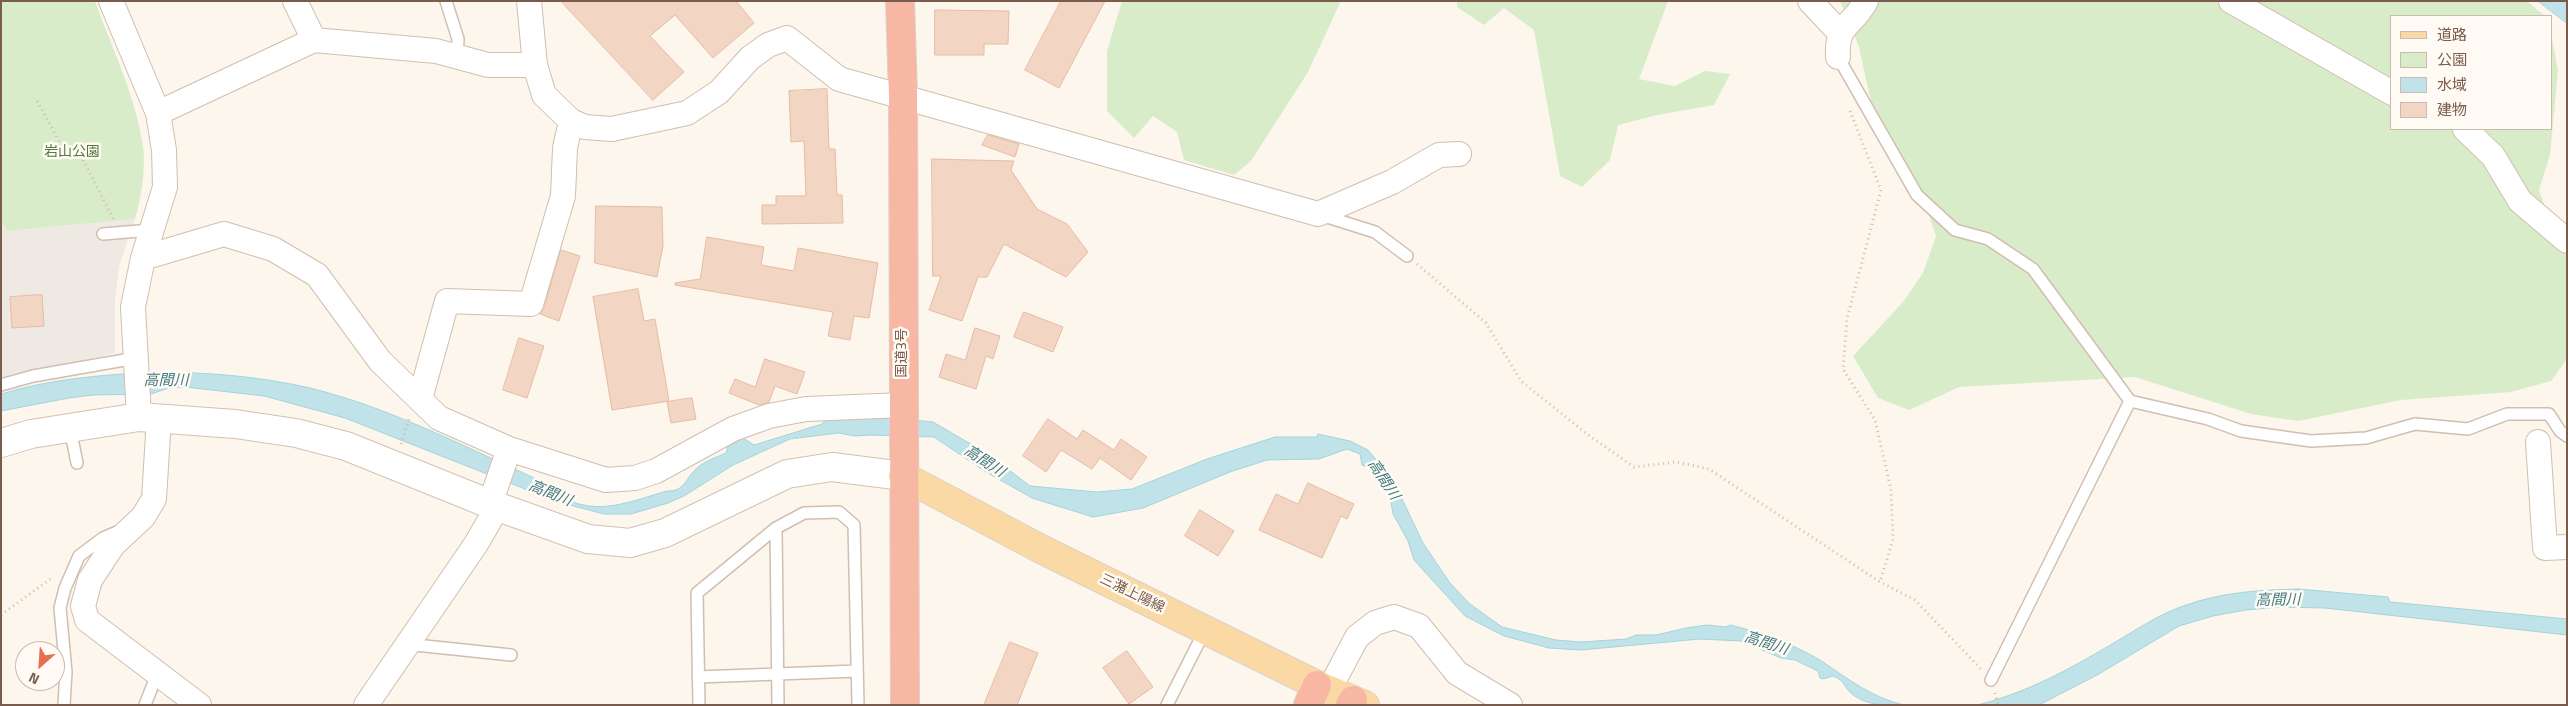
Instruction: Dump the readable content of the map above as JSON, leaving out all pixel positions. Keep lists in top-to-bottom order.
{
  "streets": {
    "highway": ["国道3号"],
    "main road": ["三潴上陽線"]
  },
  "crossings": [
    ["国道3号", "三潴上陽線"]
  ],
  "water": ["高間川"],
  "parks": ["岩山公園"],
  "legend": [
    "道路",
    "公園",
    "水域",
    "建物"
  ],
  "north": "bottom left"
}
